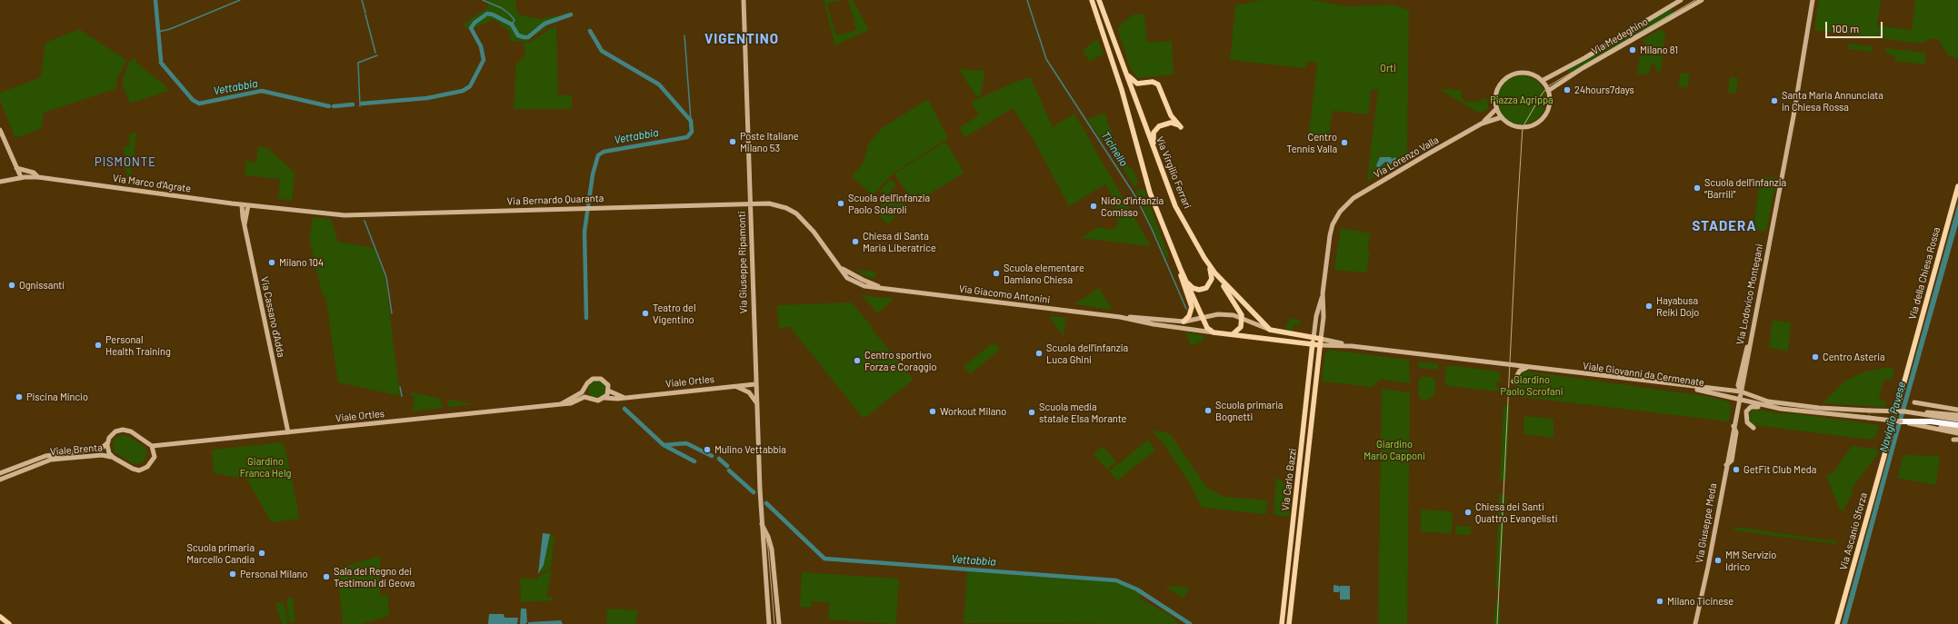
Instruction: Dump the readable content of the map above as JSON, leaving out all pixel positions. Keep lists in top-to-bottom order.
{
  "streets": {
    "main road": [
      "Via Medeghino",
      "Via Lorenzo Valla",
      "Via Virgilio Ferrari",
      "Via Marco d'Agrate",
      "Via Bernardo Quaranta",
      "Via Giuseppe Ripamonti",
      "Via della Chiesa Rossa",
      "Via Giacomo Antonini",
      "Via Lodovico Montegani",
      "Via Cassano d'Adda",
      "Viale Giovanni da Cermenate",
      "Viale Ortles",
      "Viale Brenta",
      "Via Carlo Bazzi",
      "Via Giuseppe Meda",
      "Via Ascanio Sforza"
    ]
  },
  "crossings": [
    ["Via Medeghino", "Via Lorenzo Valla"],
    ["Via Virgilio Ferrari", "Via Giacomo Antonini"],
    ["Via Marco d'Agrate", "Via Bernardo Quaranta"],
    ["Via Marco d'Agrate", "Via Cassano d'Adda"],
    ["Via Bernardo Quaranta", "Via Giuseppe Ripamonti"],
    ["Via Bernardo Quaranta", "Via Giacomo Antonini"],
    ["Via Giuseppe Ripamonti", "Viale Ortles"],
    ["Via Giacomo Antonini", "Viale Giovanni da Cermenate"],
    ["Via Giacomo Antonini", "Via Carlo Bazzi"],
    ["Via Lodovico Montegani", "Viale Giovanni da Cermenate"],
    ["Via Lodovico Montegani", "Via Giuseppe Meda"],
    ["Via Cassano d'Adda", "Viale Ortles"],
    ["Viale Giovanni da Cermenate", "Via Carlo Bazzi"],
    ["Viale Giovanni da Cermenate", "Via Giuseppe Meda"],
    ["Viale Ortles", "Viale Brenta"]
  ],
  "districts": ["VIGENTINO", "PISMONTE", "STADERA"],
  "water": ["Vettabbia", "Ticinello", "Naviglio Pavese"],
  "parks": [
    "Orti",
    "Piazza Agrippa",
    "Giardino Paolo Scrofani",
    "Giardino Mario Capponi",
    "Giardino Franca Helg"
  ],
  "places": [
    "Milano 81",
    "24hours7days",
    "Santa Maria Annunciata in Chiesa Rossa",
    "Poste Italiane Milano 53",
    "Centro Tennis Valla",
    "Scuola dell’infanzia “Barrili”",
    "Scuola dell'infanzia Paolo Solaroli",
    "Nido d'infanzia Comisso",
    "Chiesa di Santa Maria Liberatrice",
    "Milano 104",
    "Scuola elementare Damiano Chiesa",
    "Ognissanti",
    "Hayabusa Reiki Dojo",
    "Teatro del Vigentino",
    "Personal Health Training",
    "Scuola dell'infanzia Luca Ghini",
    "Centro Asteria",
    "Centro sportivo Forza e Coraggio",
    "Piscina Mincio",
    "Scuola primaria Bognetti",
    "Workout Milano",
    "Scuola media statale Elsa Morante",
    "Mulino Vettabbia",
    "GetFit Club Meda",
    "Chiesa dei Santi Quattro Evangelisti",
    "Scuola primaria Marcello Candia",
    "MM Servizio Idrico",
    "Personal Milano",
    "Sala del Regno dei Testimoni di Geova",
    "Milano Ticinese"
  ],
  "scale_bar": "100 m"
}
